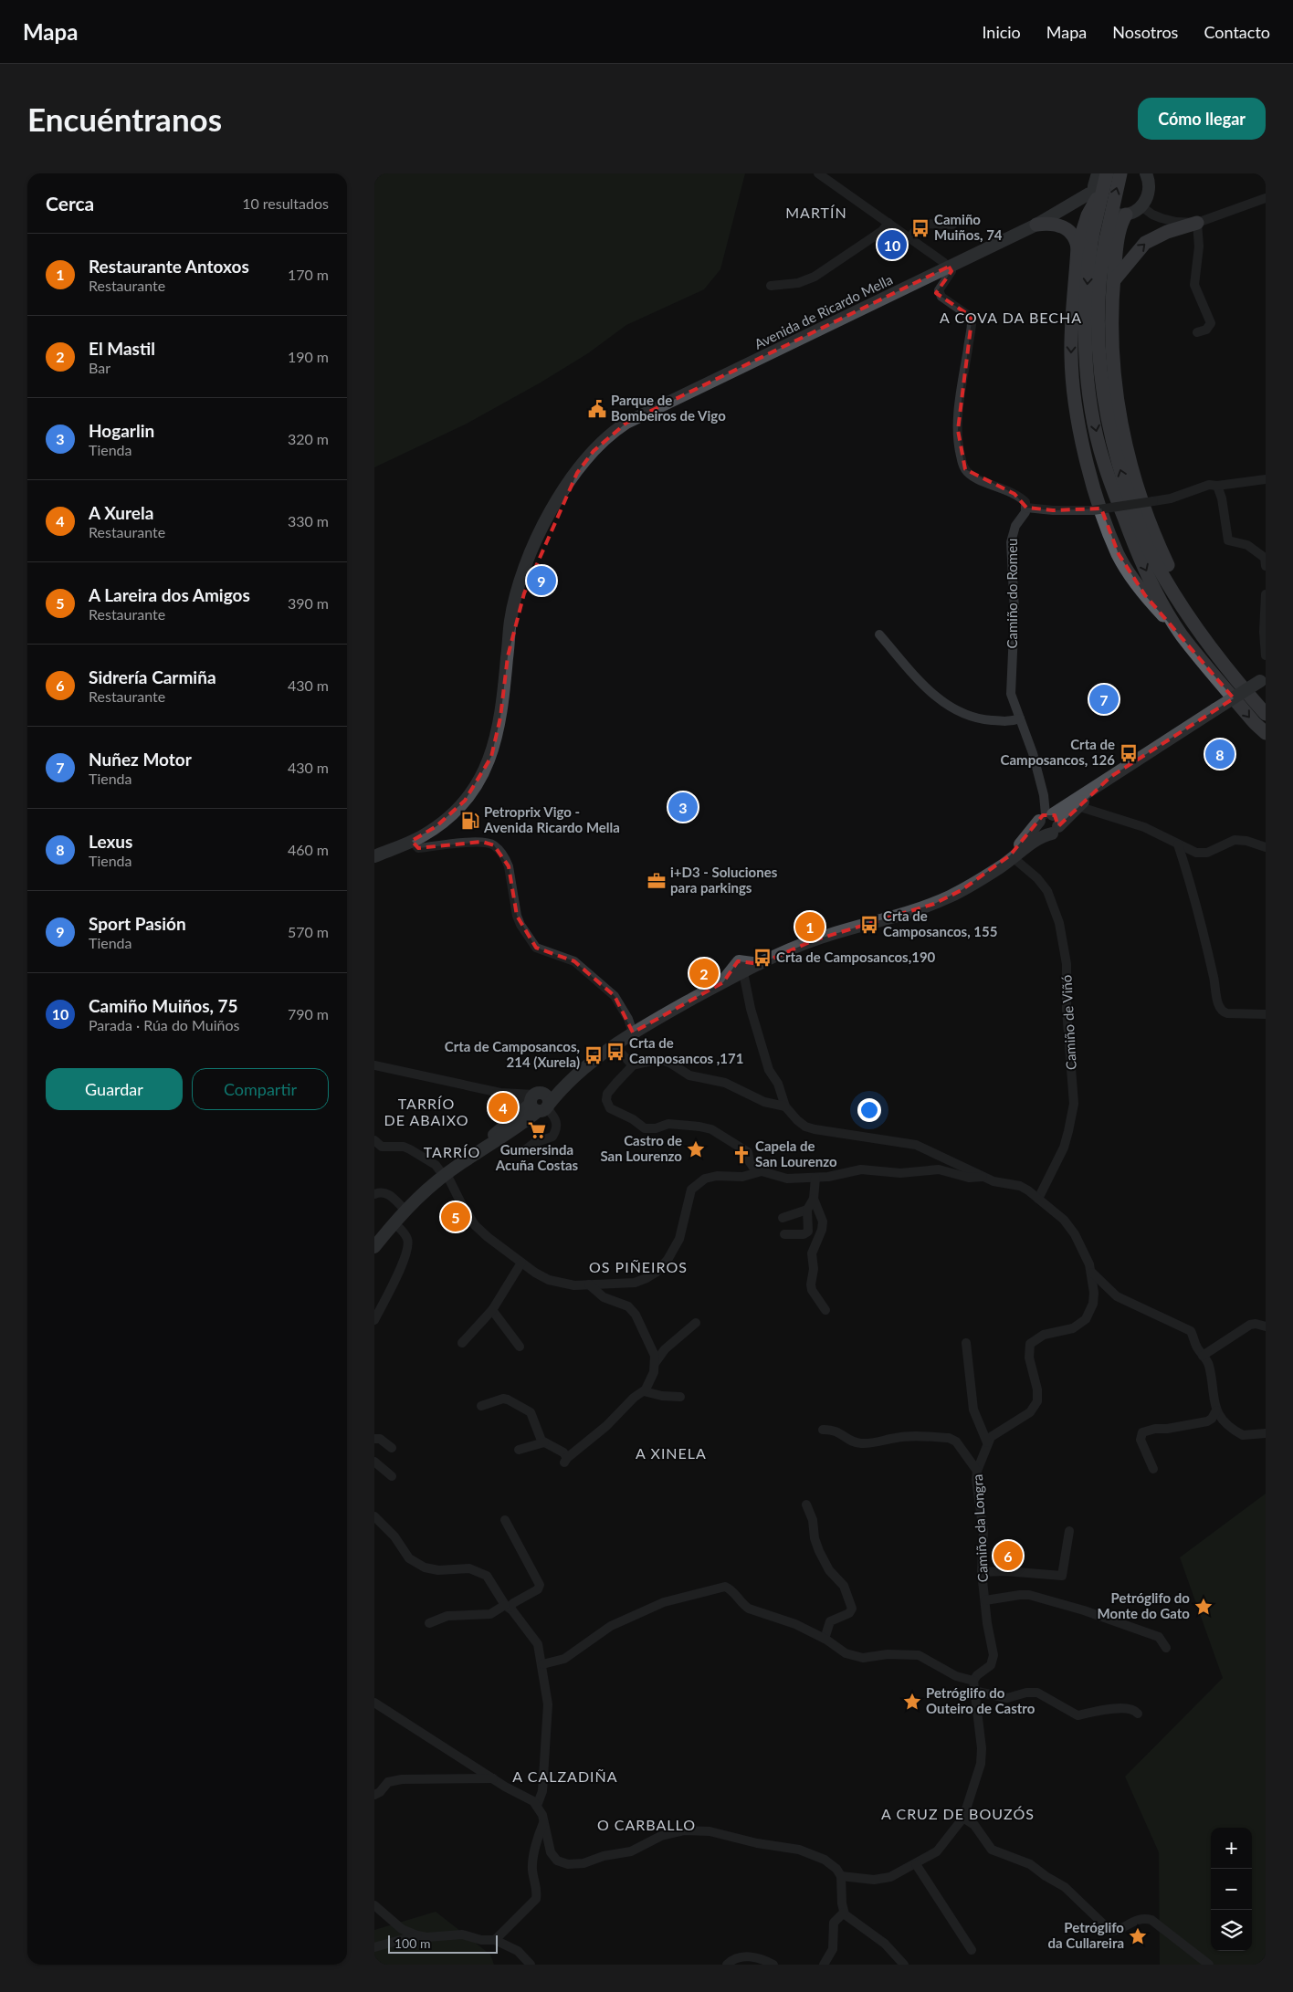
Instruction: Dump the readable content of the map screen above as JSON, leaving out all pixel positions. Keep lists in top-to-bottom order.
{
  "streets": {
    "main road": ["Avenida de Ricardo Mella"],
    "street": ["Camiño do Romeu", "Camiño de Viñó", "Camiño da Longra"]
  },
  "crossings": [
    ["Camiño de Viñó", "Camiño da Longra"]
  ],
  "districts": [
    "MARTÍN",
    "A COVA DA BECHA",
    "TARRÍO DE ABAIXO",
    "TARRÍO",
    "OS PIÑEIROS",
    "A XINELA",
    "A CALZADIÑA",
    "A CRUZ DE BOUZÓS",
    "O CARBALLO"
  ],
  "places": {
    "bus stop": [
      "Camiño Muiños, 74",
      "Crta de Camposancos, 126",
      "Crta de Camposancos, 155",
      "Crta de Camposancos,190",
      "Crta de Camposancos ,171",
      "Crta de Camposancos, 214 (Xurela)"
    ],
    "public building": ["Parque de Bombeiros de Vigo"],
    "fuel station": ["Petroprix Vigo - Avenida Ricardo Mella"],
    "office": ["i+D3 - Soluciones para parkings"],
    "supermarket": ["Gumersinda Acuña Costas"],
    "place": [
      "Castro de San Lourenzo",
      "Petróglifo do Monte do Gato",
      "Petróglifo do Outeiro de Castro",
      "Petróglifo da Cullareira"
    ],
    "church": ["Capela de San Lourenzo"]
  },
  "scale_bar": "100 m",
  "page": {
    "header": "Mapa",
    "nav": [
      "Inicio",
      "Mapa",
      "Nosotros",
      "Contacto"
    ],
    "buttons": [
      "Cómo llegar",
      ["Guardar", "Compartir"]
    ],
    "title": "Encuéntranos",
    "heading": ["Cerca", "10 resultados"],
    "pins": [
      "10",
      "9",
      "7",
      "8",
      "3",
      "1",
      "2",
      "4",
      "5",
      "6"
    ],
    "list": [
      {
        "mark": "1",
        "name": "Restaurante Antoxos",
        "note": "Restaurante",
        "value": "170 m"
      },
      {
        "mark": "2",
        "name": "El Mastil",
        "note": "Bar",
        "value": "190 m"
      },
      {
        "mark": "3",
        "name": "Hogarlin",
        "note": "Tienda",
        "value": "320 m"
      },
      {
        "mark": "4",
        "name": "A Xurela",
        "note": "Restaurante",
        "value": "330 m"
      },
      {
        "mark": "5",
        "name": "A Lareira dos Amigos",
        "note": "Restaurante",
        "value": "390 m"
      },
      {
        "mark": "6",
        "name": "Sidrería Carmiña",
        "note": "Restaurante",
        "value": "430 m"
      },
      {
        "mark": "7",
        "name": "Nuñez Motor",
        "note": "Tienda",
        "value": "430 m"
      },
      {
        "mark": "8",
        "name": "Lexus",
        "note": "Tienda",
        "value": "460 m"
      },
      {
        "mark": "9",
        "name": "Sport Pasión",
        "note": "Tienda",
        "value": "570 m"
      },
      {
        "mark": "10",
        "name": "Camiño Muiños, 75",
        "note": "Parada · Rúa do Muiños",
        "value": "790 m"
      }
    ],
    "map_buttons": ["+", "−"],
    "scale": "100 m"
  }
}
